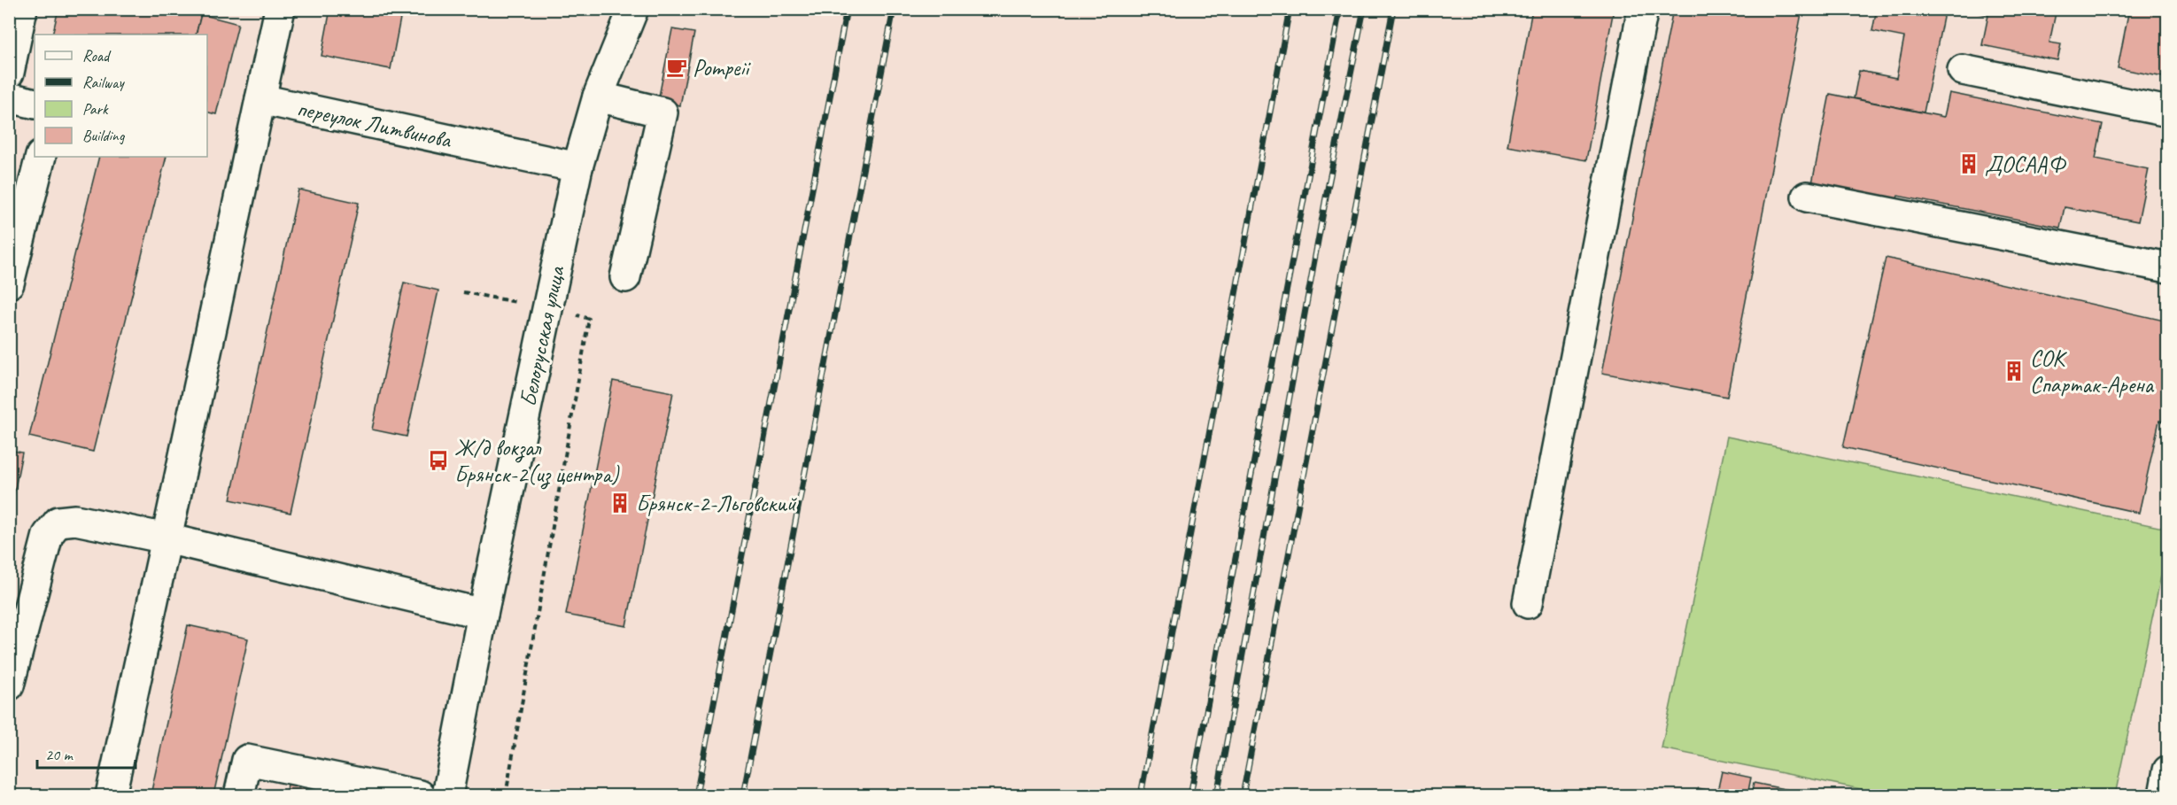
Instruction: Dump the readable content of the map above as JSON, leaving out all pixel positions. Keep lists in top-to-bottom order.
{
  "streets": {
    "main road": ["переулок Литвинова", "Белорусская улица"]
  },
  "crossings": [
    ["переулок Литвинова", "Белорусская улица"]
  ],
  "places": {
    "cafe": ["Pompeii"],
    "building": ["ДОСААФ", "СОК Спартак-Арена", "Брянск-2-Льговский"],
    "bus stop": ["Ж/д вокзал Брянск-2(из центра)"]
  },
  "legend": [
    "Road",
    "Railway",
    "Park",
    "Building"
  ],
  "scale_bar": "20 m"
}
